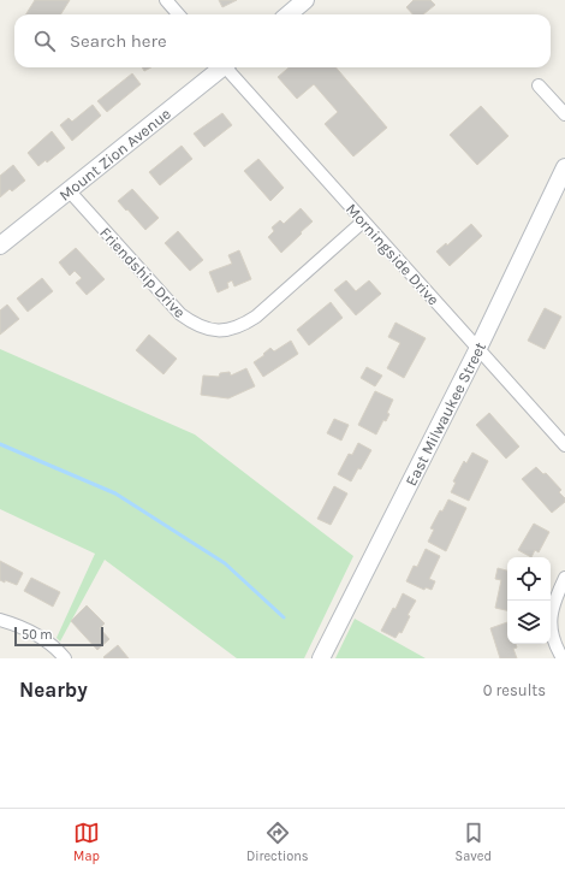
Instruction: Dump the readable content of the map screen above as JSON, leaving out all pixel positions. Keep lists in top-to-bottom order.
{
  "streets": {
    "main road": ["Mount Zion Avenue", "East Milwaukee Street"],
    "street": ["Morningside Drive", "Friendship Drive"]
  },
  "crossings": [
    ["Mount Zion Avenue", "Friendship Drive"],
    ["Morningside Drive", "Friendship Drive"],
    ["Morningside Drive", "East Milwaukee Street"]
  ],
  "scale_bar": "50 m",
  "page": {
    "search": "Search here",
    "scale": "50 m",
    "heading": ["Nearby", "0 results"],
    "nav": ["Map", "Directions", "Saved"]
  }
}
